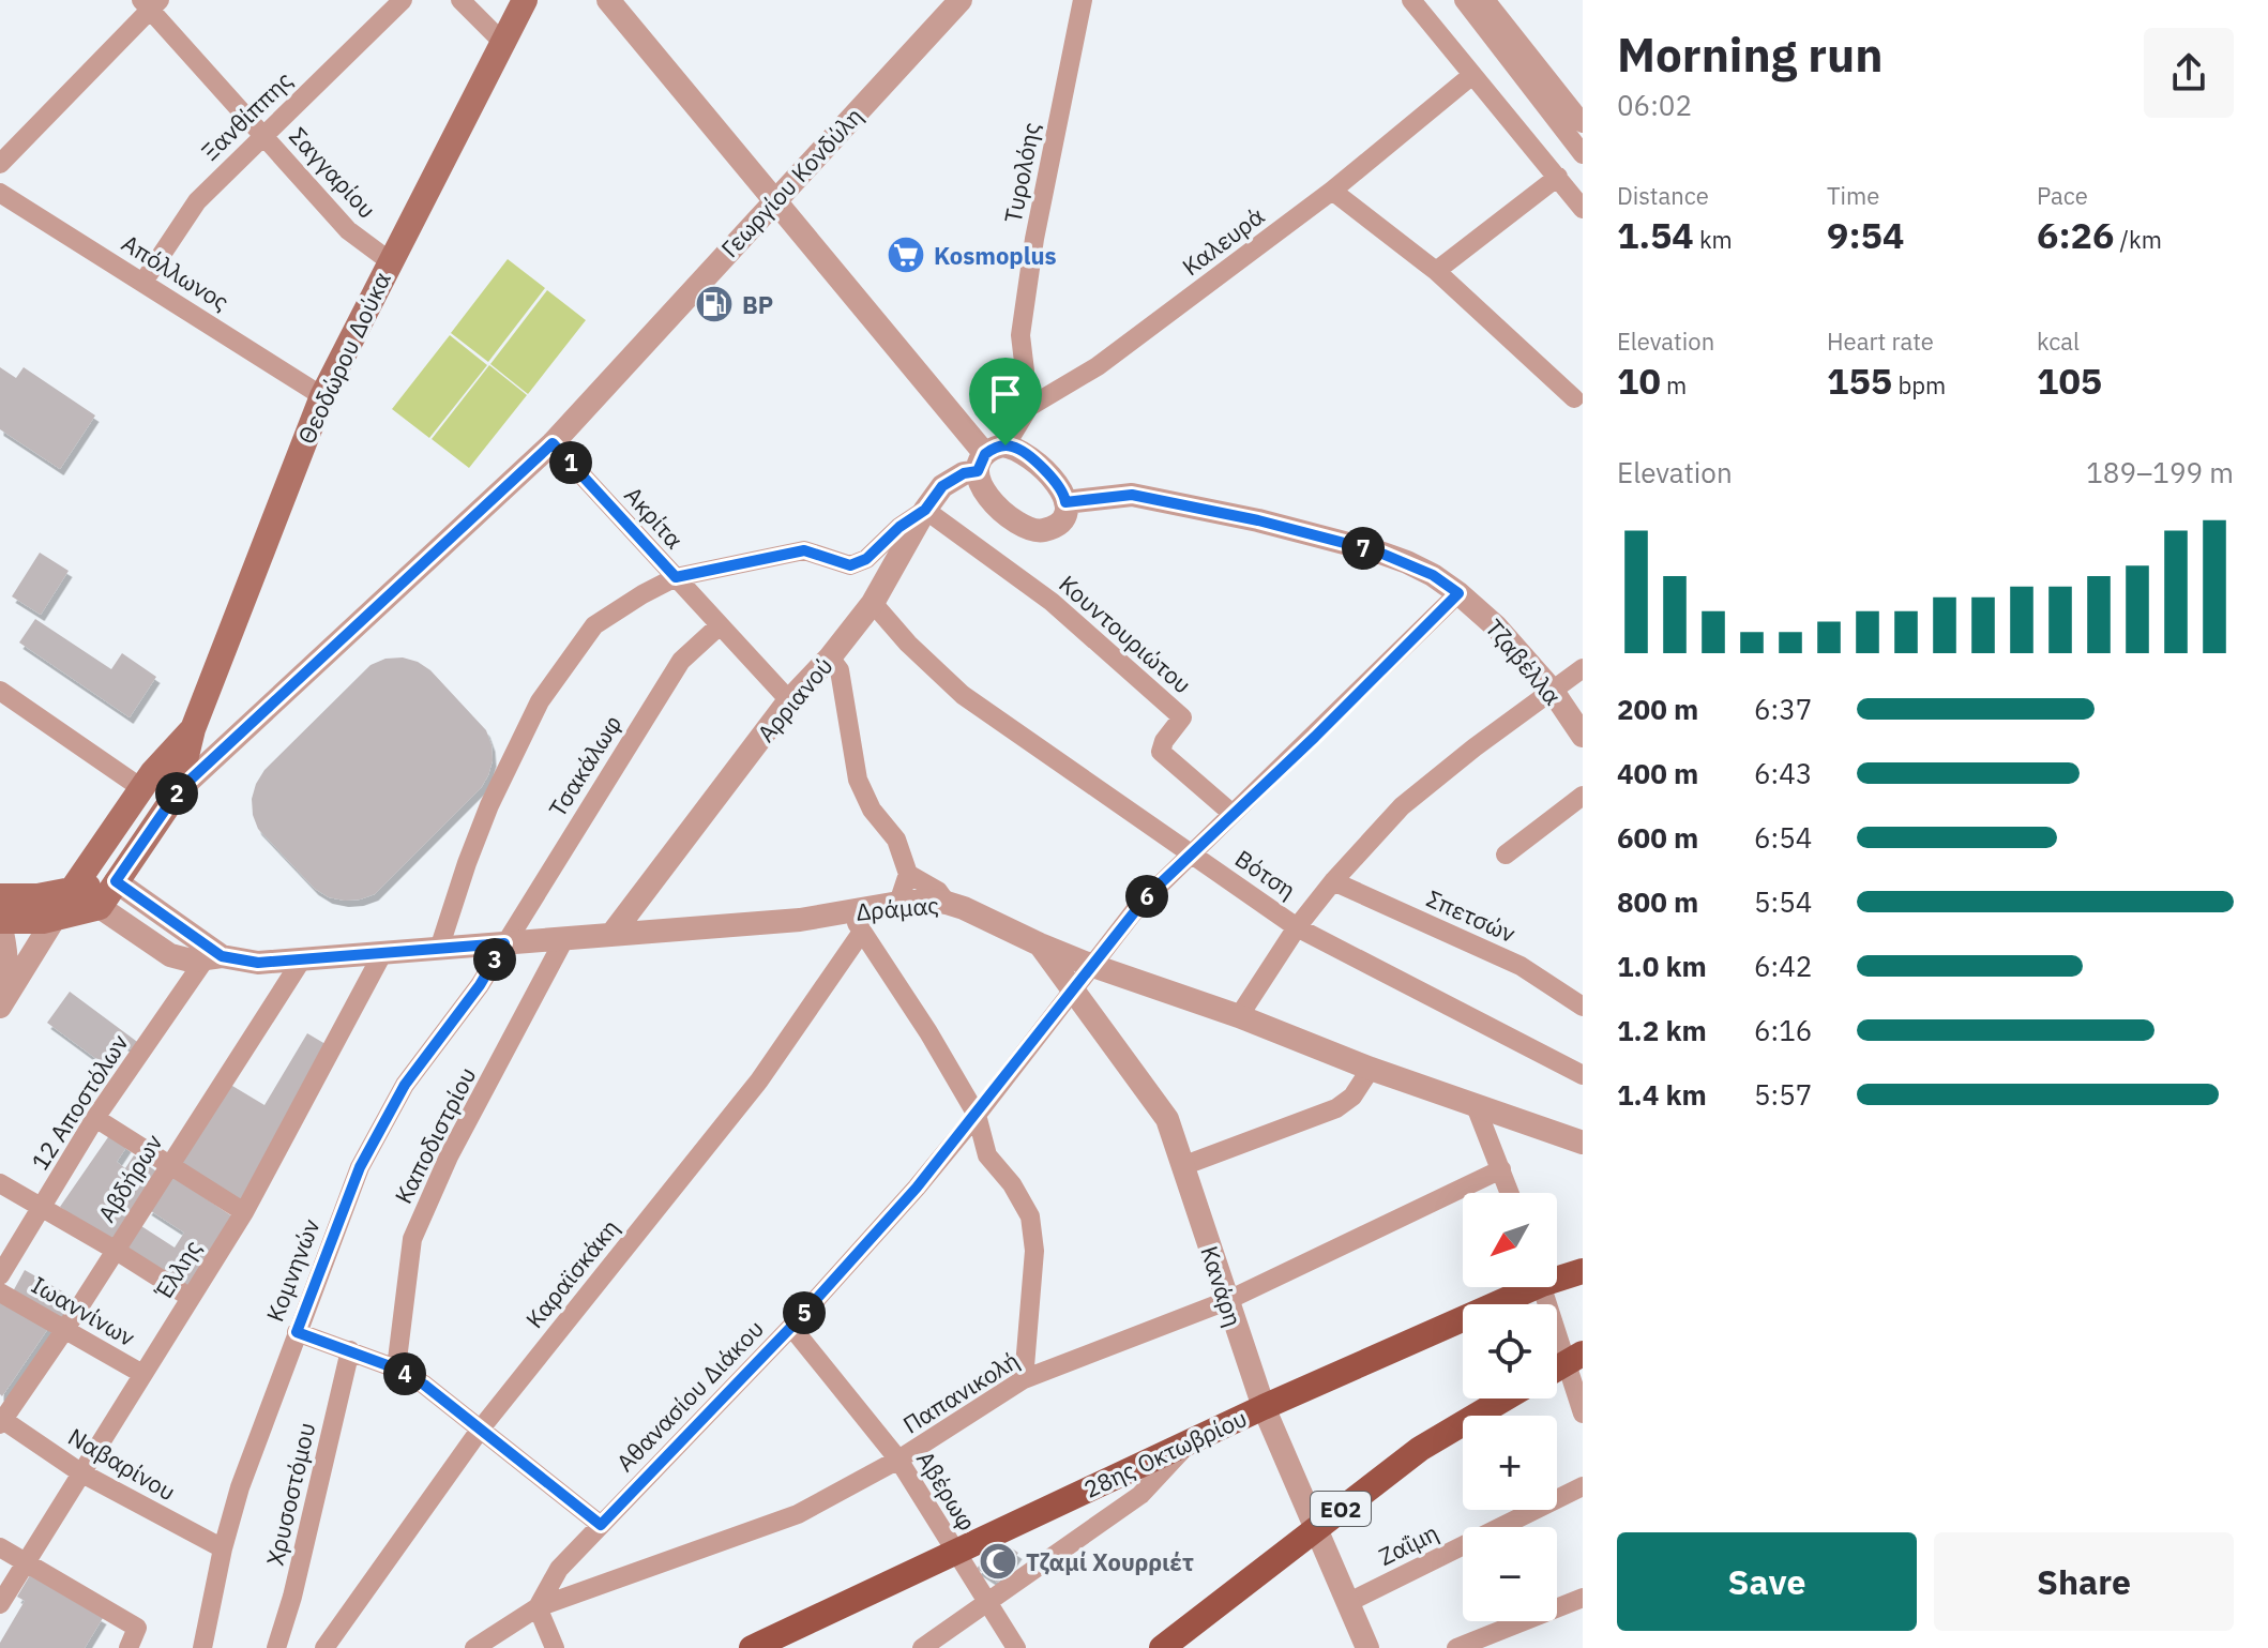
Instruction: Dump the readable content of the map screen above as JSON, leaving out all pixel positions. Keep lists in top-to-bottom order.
{
  "streets": {
    "main road": ["Θεοδώρου Δούκα", "28ης Οκτωβρίου", "ΕΟ2"],
    "street": [
      "Ξανθίππης",
      "Σαγγαρίου",
      "Τυρολόης",
      "Γεωργίου Κονδύλη",
      "Καλευρά",
      "Απόλλωνος",
      "Ακρίτα",
      "Κουντουριώτου",
      "Τζαβέλλα",
      "Αρριανού",
      "Τσακάλωφ",
      "Βότση",
      "Δράμας",
      "Σπετσών",
      "12 Αποστόλων",
      "Καποδιστρίου",
      "Αβδήρων",
      "Έλλης",
      "Κομνηνών",
      "Καραϊσκάκη",
      "Κανάρη",
      "Ιωαννίνων",
      "Παπανικολή",
      "Αθανασίου Διάκου",
      "Ναβαρίνου",
      "Αβέρωφ",
      "Χρυσοστόμου",
      "Ζαΐμη"
    ]
  },
  "crossings": [
    ["Ξανθίππης", "Σαγγαρίου"],
    ["Ξανθίππης", "Απόλλωνος"],
    ["Σαγγαρίου", "Θεοδώρου Δούκα"],
    ["Τυρολόης", "Καλευρά"],
    ["Γεωργίου Κονδύλη", "Θεοδώρου Δούκα"],
    ["Γεωργίου Κονδύλη", "Ακρίτα"],
    ["Καλευρά", "Τζαβέλλα"],
    ["Καλευρά", "Αρριανού"],
    ["Απόλλωνος", "Θεοδώρου Δούκα"],
    ["Θεοδώρου Δούκα", "Δράμας"],
    ["Ακρίτα", "Αρριανού"],
    ["Ακρίτα", "Τσακάλωφ"],
    ["Κουντουριώτου", "Αρριανού"],
    ["Τζαβέλλα", "Αρριανού"],
    ["Αρριανού", "Βότση"],
    ["Αρριανού", "Δράμας"],
    ["Τσακάλωφ", "Δράμας"],
    ["Τσακάλωφ", "Κομνηνών"],
    ["Δράμας", "12 Αποστόλων"],
    ["Δράμας", "Καποδιστρίου"],
    ["Δράμας", "Αβδήρων"],
    ["Δράμας", "Έλλης"],
    ["Δράμας", "Κομνηνών"],
    ["Δράμας", "Καραϊσκάκη"],
    ["Δράμας", "Κανάρη"],
    ["Δράμας", "Αθανασίου Διάκου"],
    ["Αβδήρων", "Ιωαννίνων"],
    ["Αβδήρων", "Ναβαρίνου"],
    ["Έλλης", "Ιωαννίνων"],
    ["Έλλης", "Ναβαρίνου"],
    ["Κομνηνών", "Ναβαρίνου"],
    ["Κανάρη", "Παπανικολή"],
    ["Κανάρη", "Αθανασίου Διάκου"],
    ["Κανάρη", "28ης Οκτωβρίου"],
    ["Κανάρη", "ΕΟ2"],
    ["Κανάρη", "Ζαΐμη"],
    ["Παπανικολή", "Αθανασίου Διάκου"],
    ["Παπανικολή", "Αβέρωφ"],
    ["Αθανασίου Διάκου", "Αβέρωφ"],
    ["28ης Οκτωβρίου", "Αβέρωφ"]
  ],
  "places": {
    "supermarket": ["Kosmoplus"],
    "fuel station": ["BP"],
    "mosque": ["Τζαμί Χουρριέτ"]
  },
  "north": "bottom left",
  "page": {
    "heading": ["Morning run", "06:02"],
    "stats": [
      ["Distance", "1.54 km"],
      ["Time", "9:54"],
      ["Pace", "6:26 /km"],
      ["Elevation", "10 m"],
      ["Heart rate", "155 bpm"],
      ["kcal", "105"]
    ],
    "chart": ["Elevation", "189–199 m"],
    "pins": [
      "1",
      "7",
      "2",
      "6",
      "3",
      "5",
      "4"
    ],
    "list": [
      {
        "name": "200 m",
        "note": "6:37"
      },
      {
        "name": "400 m",
        "note": "6:43"
      },
      {
        "name": "600 m",
        "note": "6:54"
      },
      {
        "name": "800 m",
        "note": "5:54"
      },
      {
        "name": "1.0 km",
        "note": "6:42"
      },
      {
        "name": "1.2 km",
        "note": "6:16"
      },
      {
        "name": "1.4 km",
        "note": "5:57"
      }
    ],
    "map_buttons": ["+", "−"],
    "buttons": ["Save", "Share"]
  }
}
